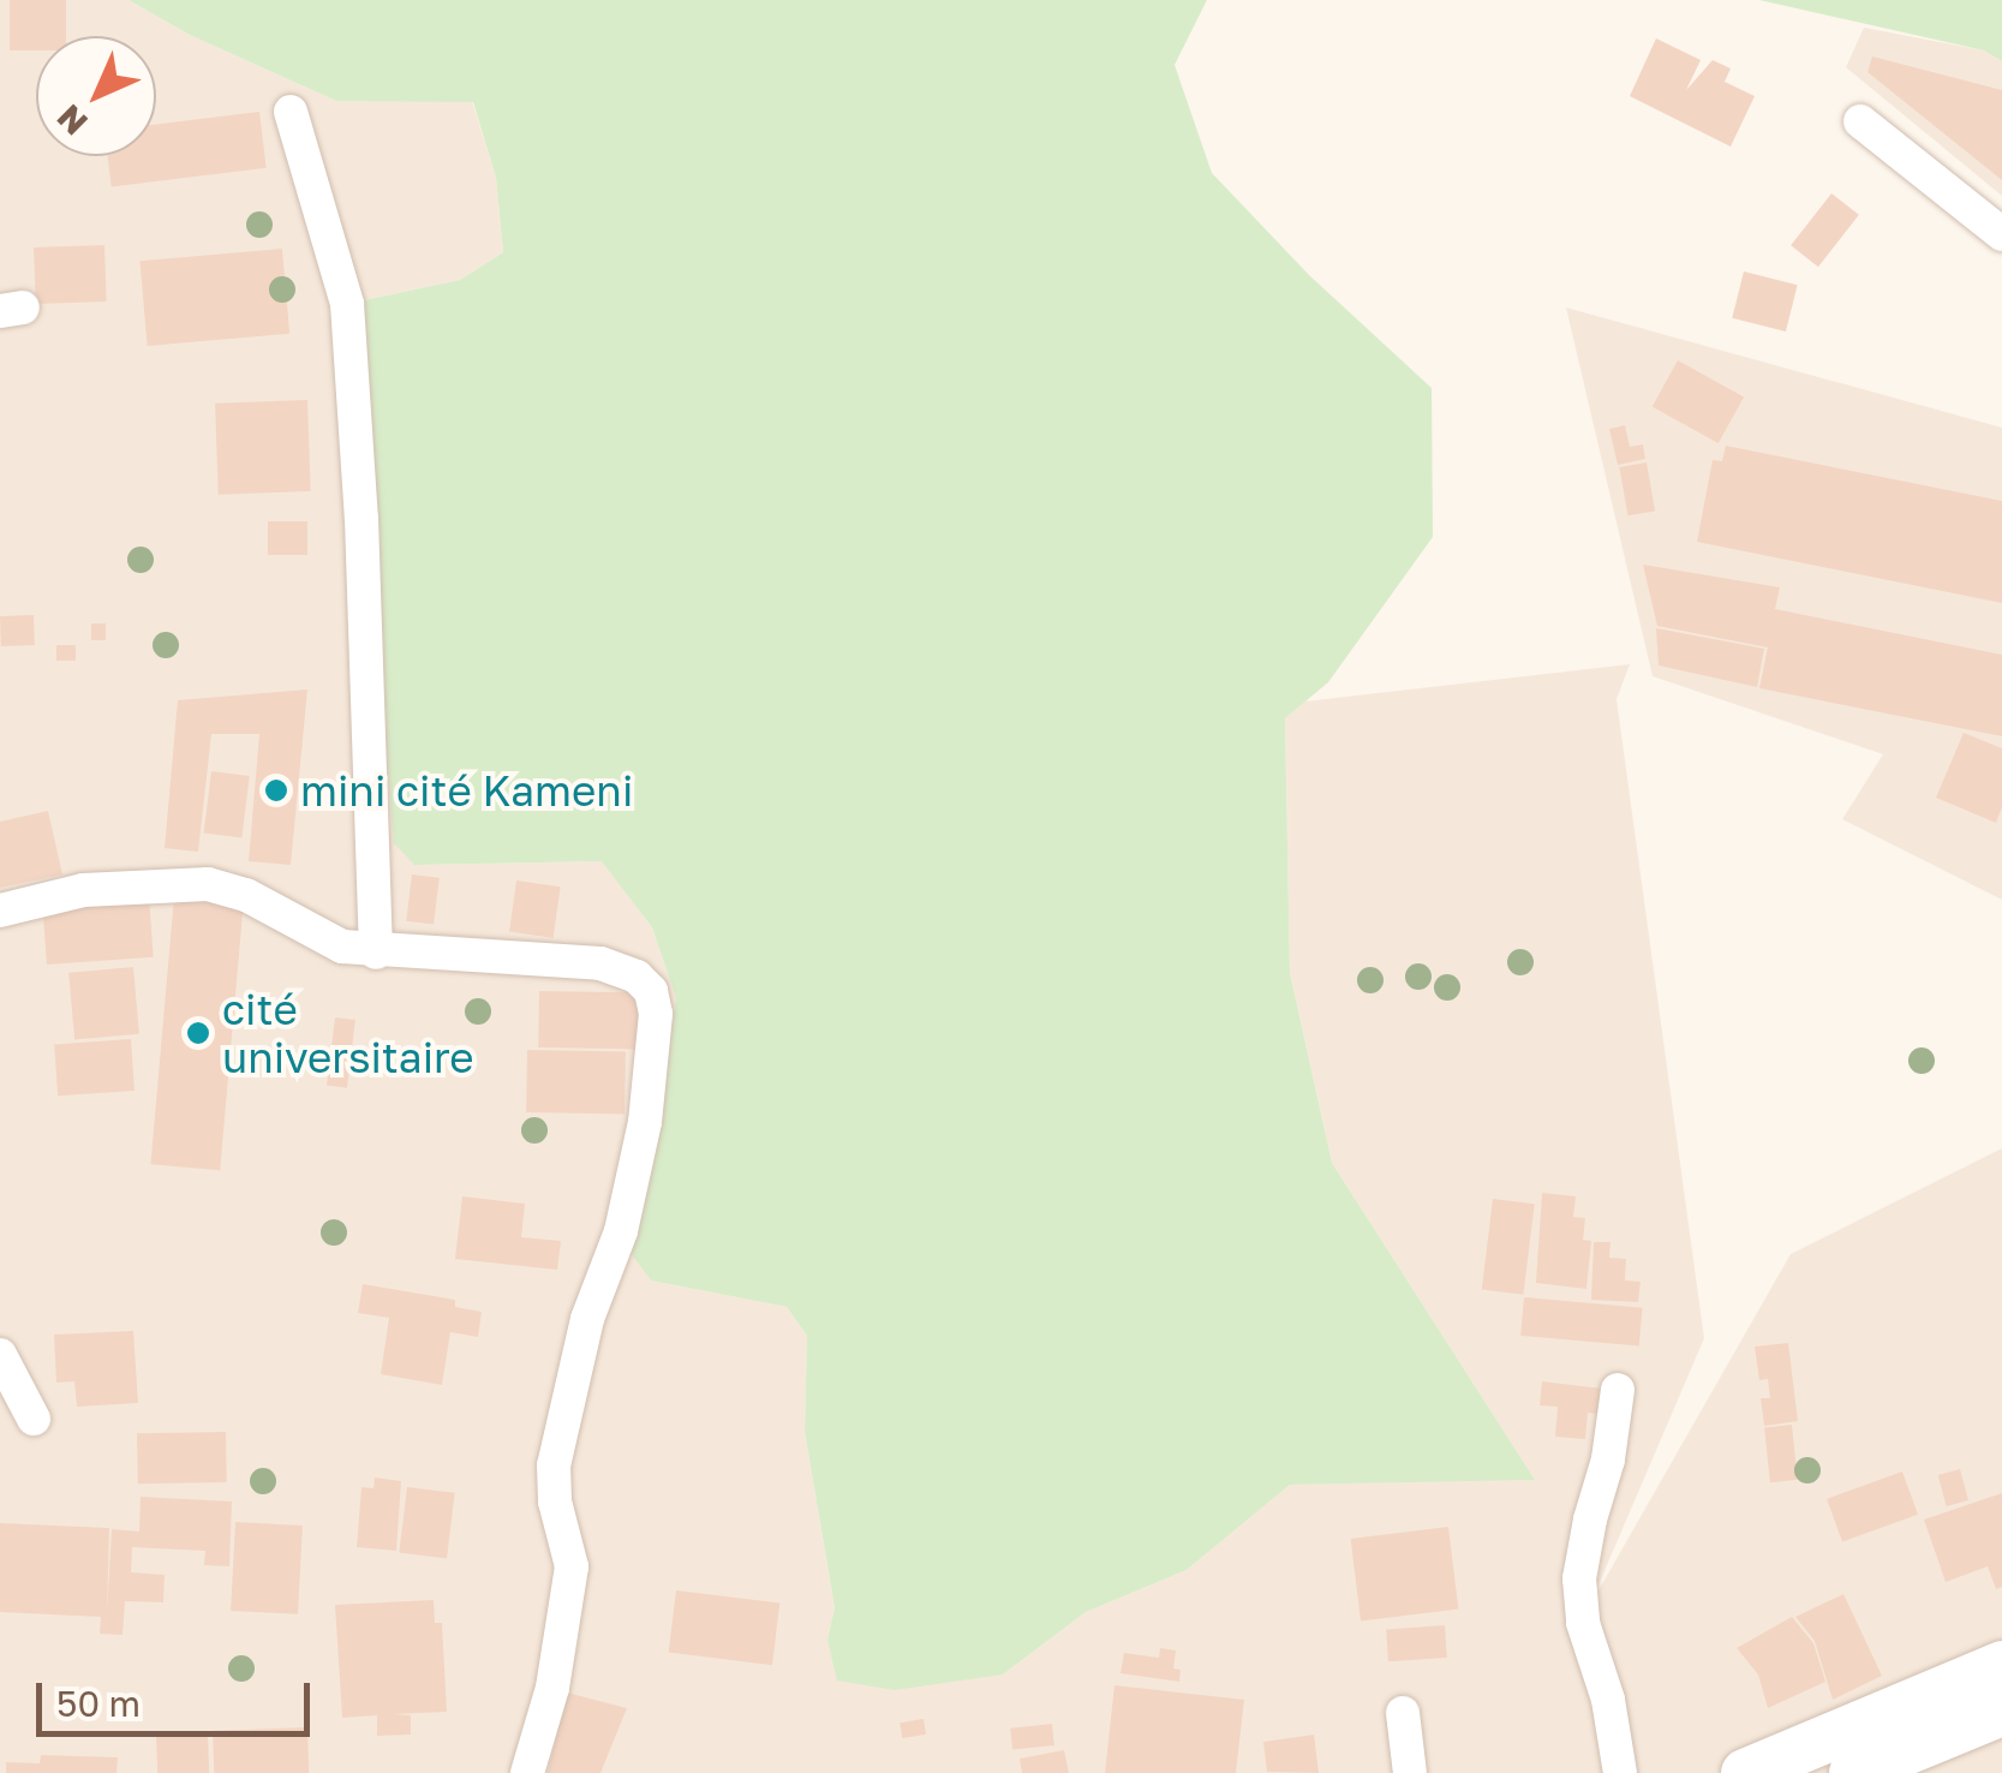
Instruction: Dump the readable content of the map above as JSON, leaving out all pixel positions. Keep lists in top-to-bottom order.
{
  "places": ["mini cité Kameni", "cité universitaire"],
  "scale_bar": "50 m",
  "north": "bottom left"
}
